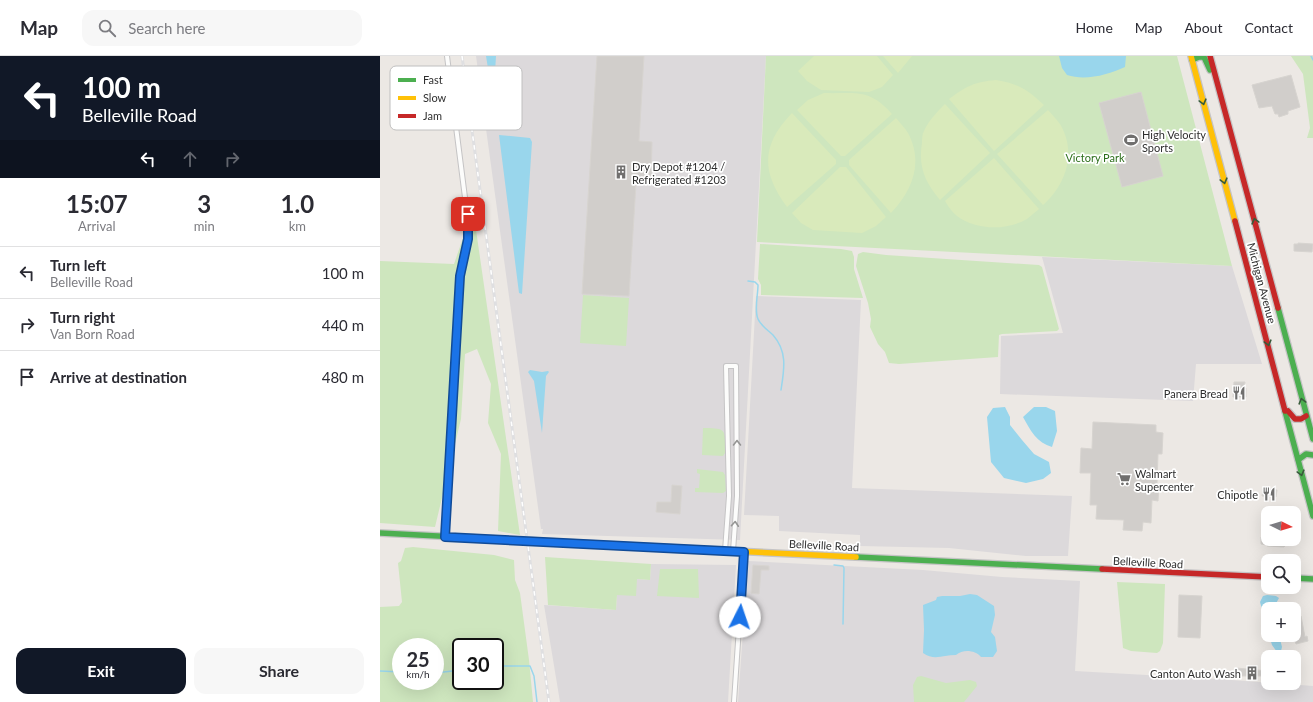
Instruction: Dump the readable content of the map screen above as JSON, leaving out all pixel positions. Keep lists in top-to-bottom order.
{
  "streets": {
    "main road": ["Michigan Avenue", "Belleville Road"]
  },
  "parks": ["Victory Park"],
  "places": {
    "sports": ["High Velocity Sports"],
    "building": ["Dry Depot #1204 / Refrigerated #1203", "Canton Auto Wash"],
    "restaurant": ["Panera Bread", "Chipotle"],
    "supermarket": ["Walmart Supercenter"]
  },
  "legend": ["Fast", "Slow", "Jam"],
  "north": "right",
  "page": {
    "header": "Map",
    "search": "Search here",
    "nav": [
      "Home",
      "Map",
      "About",
      "Contact"
    ],
    "turn": ["100 m", "Belleville Road"],
    "eta": [
      "15:07",
      "Arrival",
      "3",
      "min",
      "1.0",
      "km"
    ],
    "list": [
      {
        "name": "Turn left",
        "note": "Belleville Road",
        "value": "100 m"
      },
      {
        "name": "Turn right",
        "note": "Van Born Road",
        "value": "440 m"
      },
      {
        "name": "Arrive at destination",
        "value": "480 m"
      }
    ],
    "map_buttons": ["+", "−"],
    "speed": "25 km/h",
    "limit": "30",
    "buttons": ["Exit", "Share"]
  }
}
